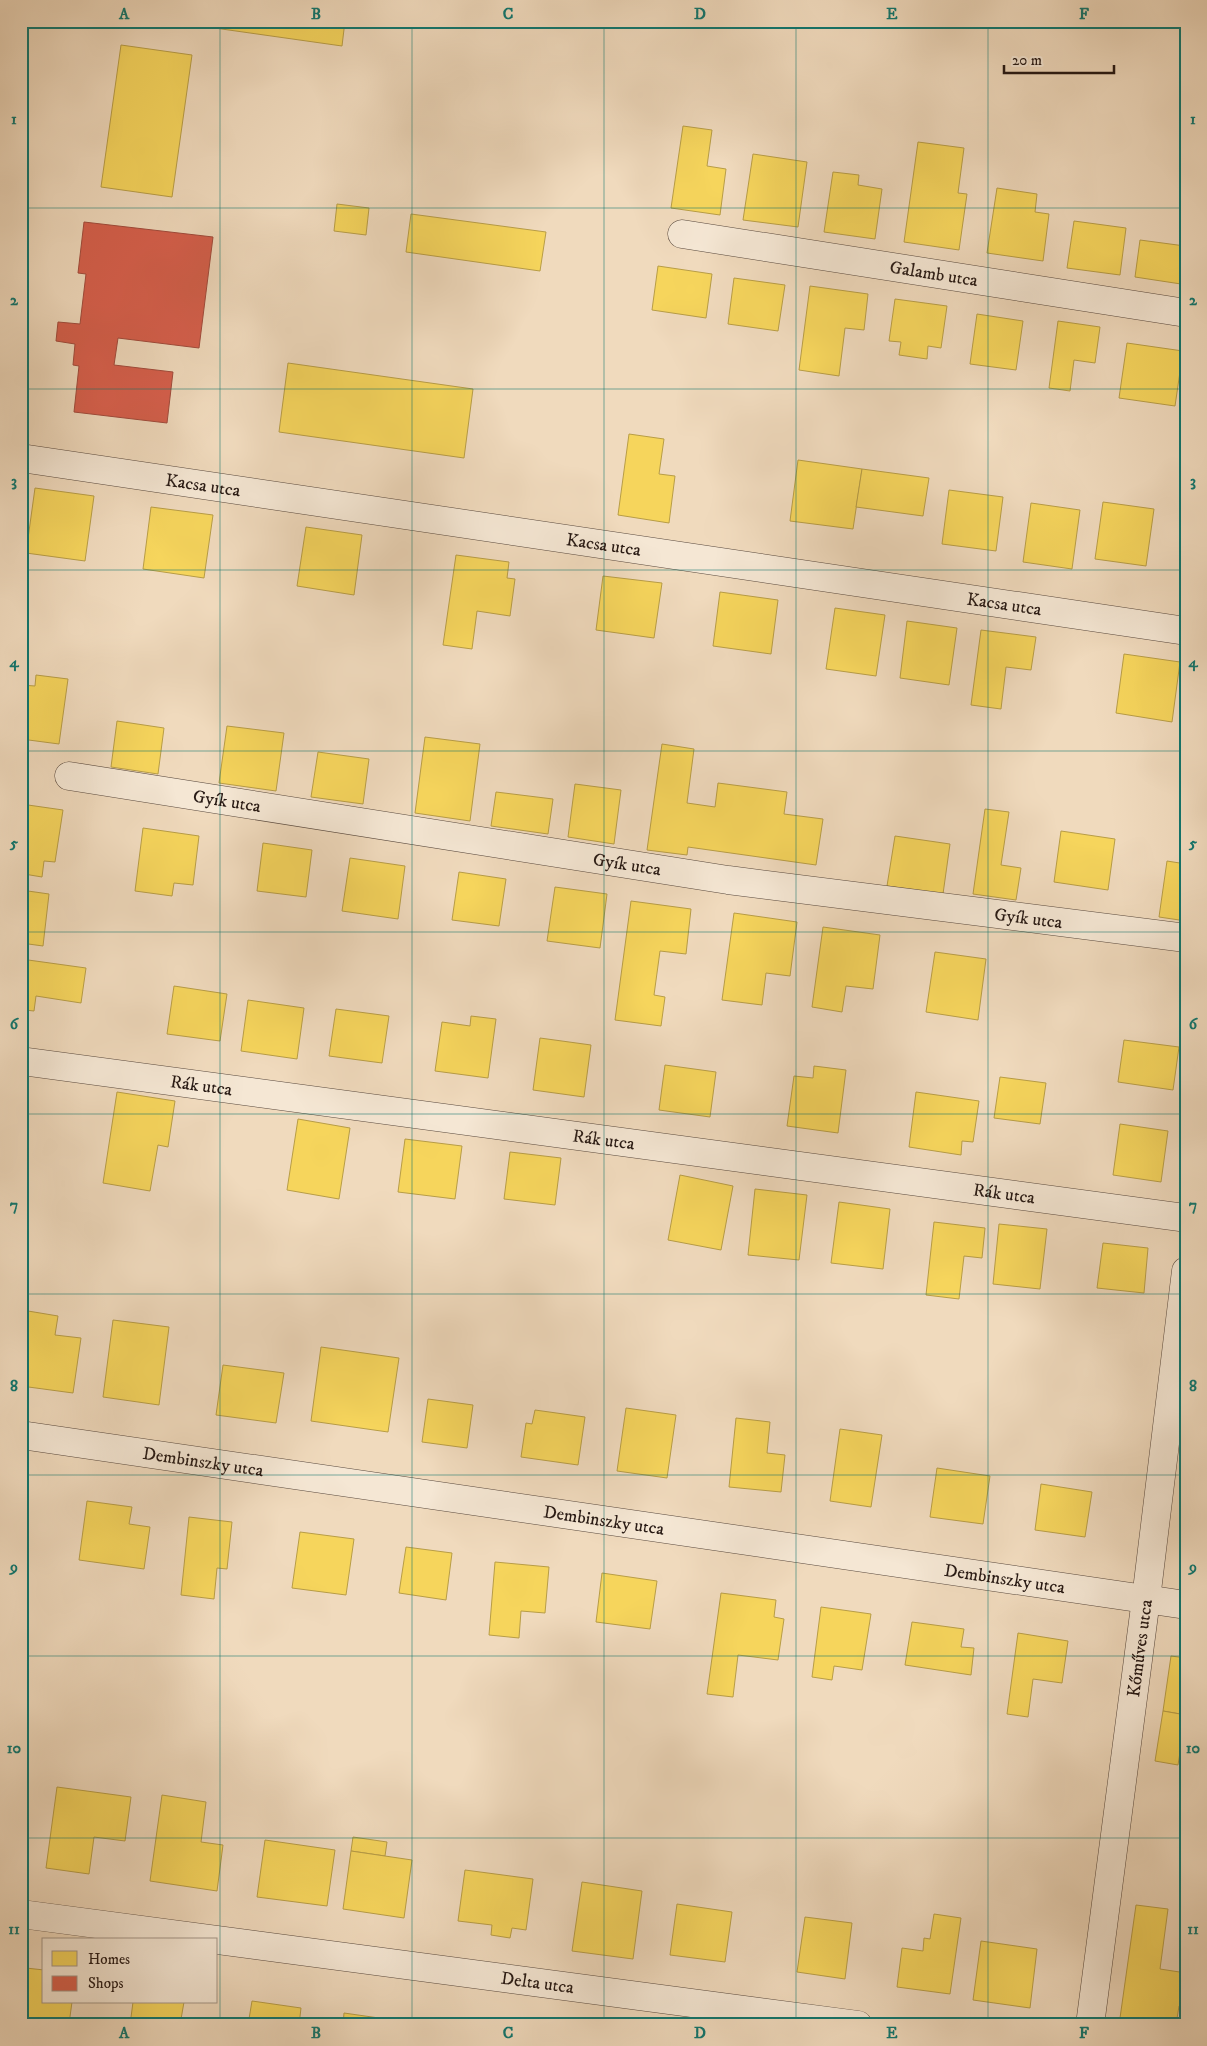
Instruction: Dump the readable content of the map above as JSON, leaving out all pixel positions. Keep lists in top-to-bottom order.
{
  "streets": {
    "street": [
      "Galamb utca",
      "Kacsa utca",
      "Gyík utca",
      "Rák utca",
      "Dembinszky utca",
      "Kőműves utca",
      "Delta utca"
    ]
  },
  "crossings": [
    ["Dembinszky utca", "Kőműves utca"]
  ],
  "legend": ["Homes", "Shops"],
  "scale_bar": "20 m",
  "grid": {
    "columns": [
      "A",
      "B",
      "C",
      "D",
      "E",
      "F"
    ],
    "rows": [
      "1",
      "2",
      "3",
      "4",
      "5",
      "6",
      "7",
      "8",
      "9",
      "10",
      "11"
    ]
  }
}
